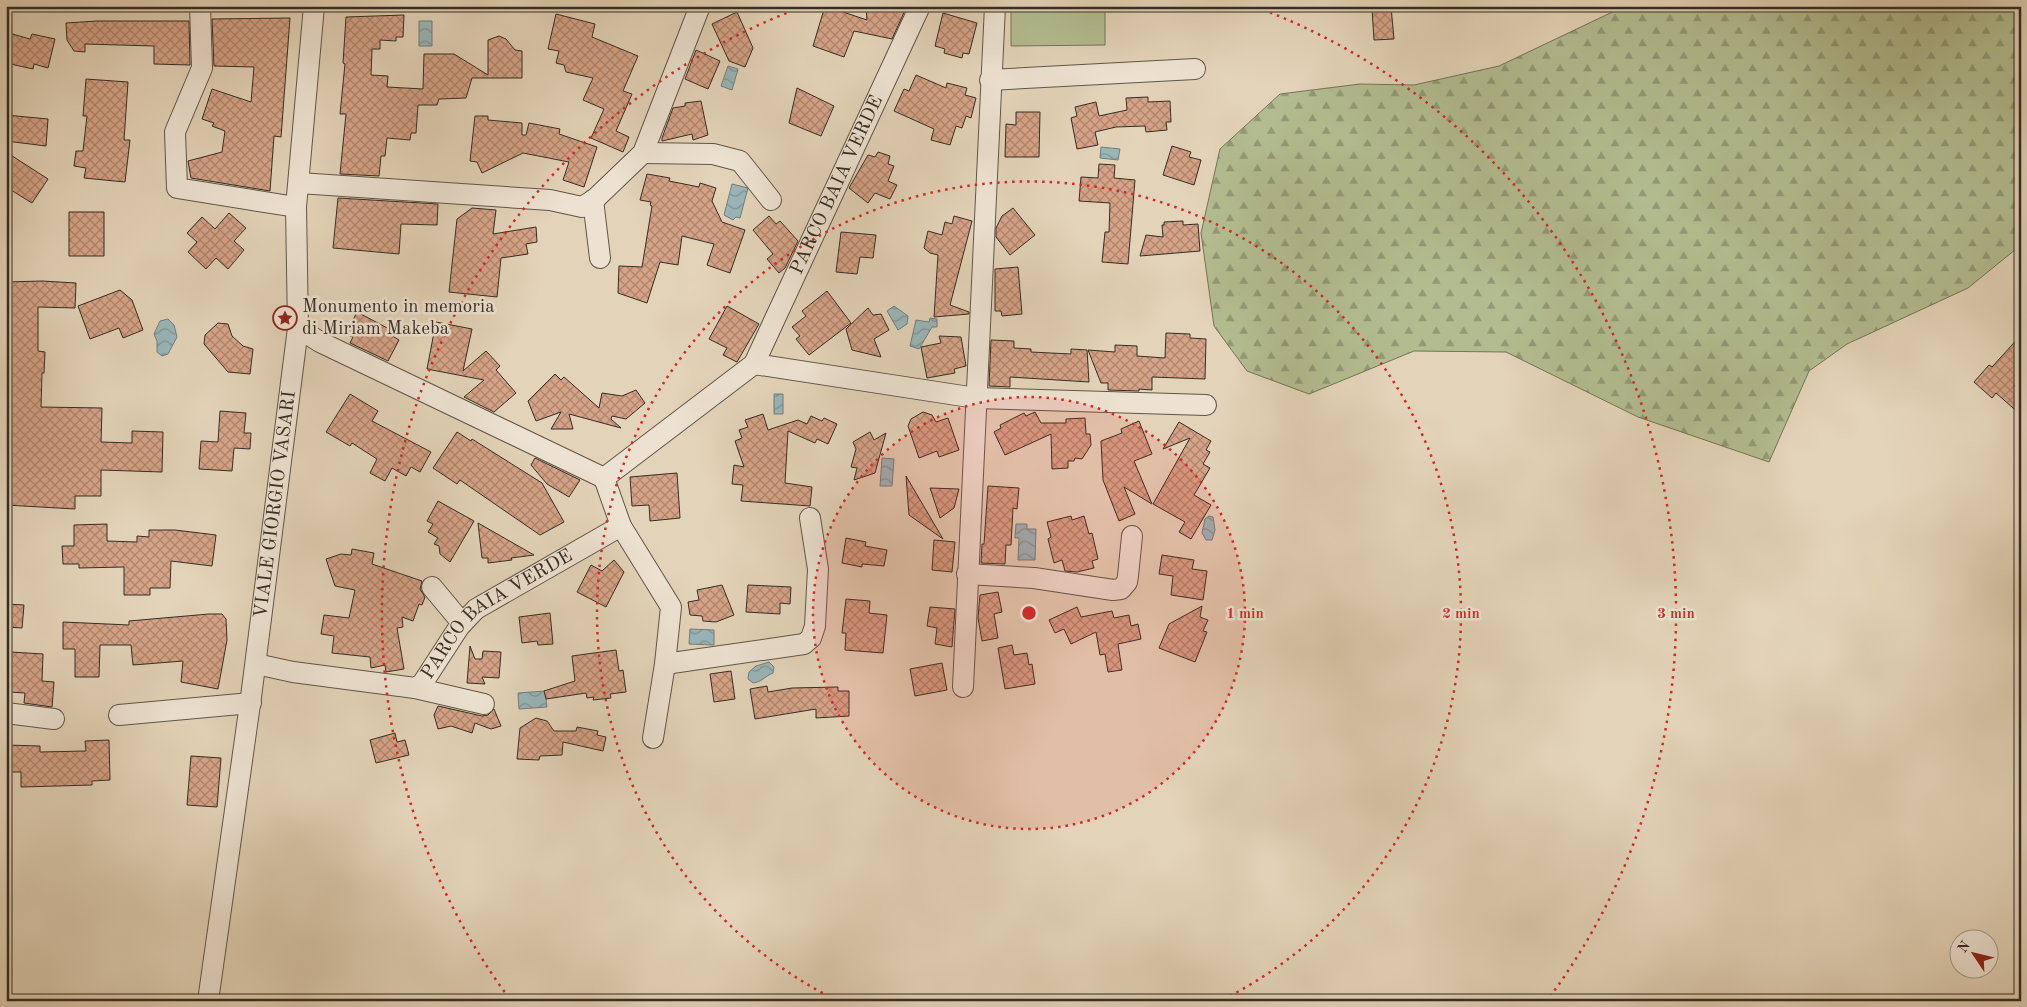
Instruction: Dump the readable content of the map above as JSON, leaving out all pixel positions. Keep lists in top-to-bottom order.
{
  "streets": {
    "street": ["PARCO BAIA VERDE", "VIALE GIORGIO VASARI"]
  },
  "crossings": [
    ["PARCO BAIA VERDE", "VIALE GIORGIO VASARI"]
  ],
  "places": {
    "place": ["Monumento in memoria di Miriam Makeba"]
  },
  "north": "top left",
  "rings": ["1 min", "2 min", "3 min"]
}
